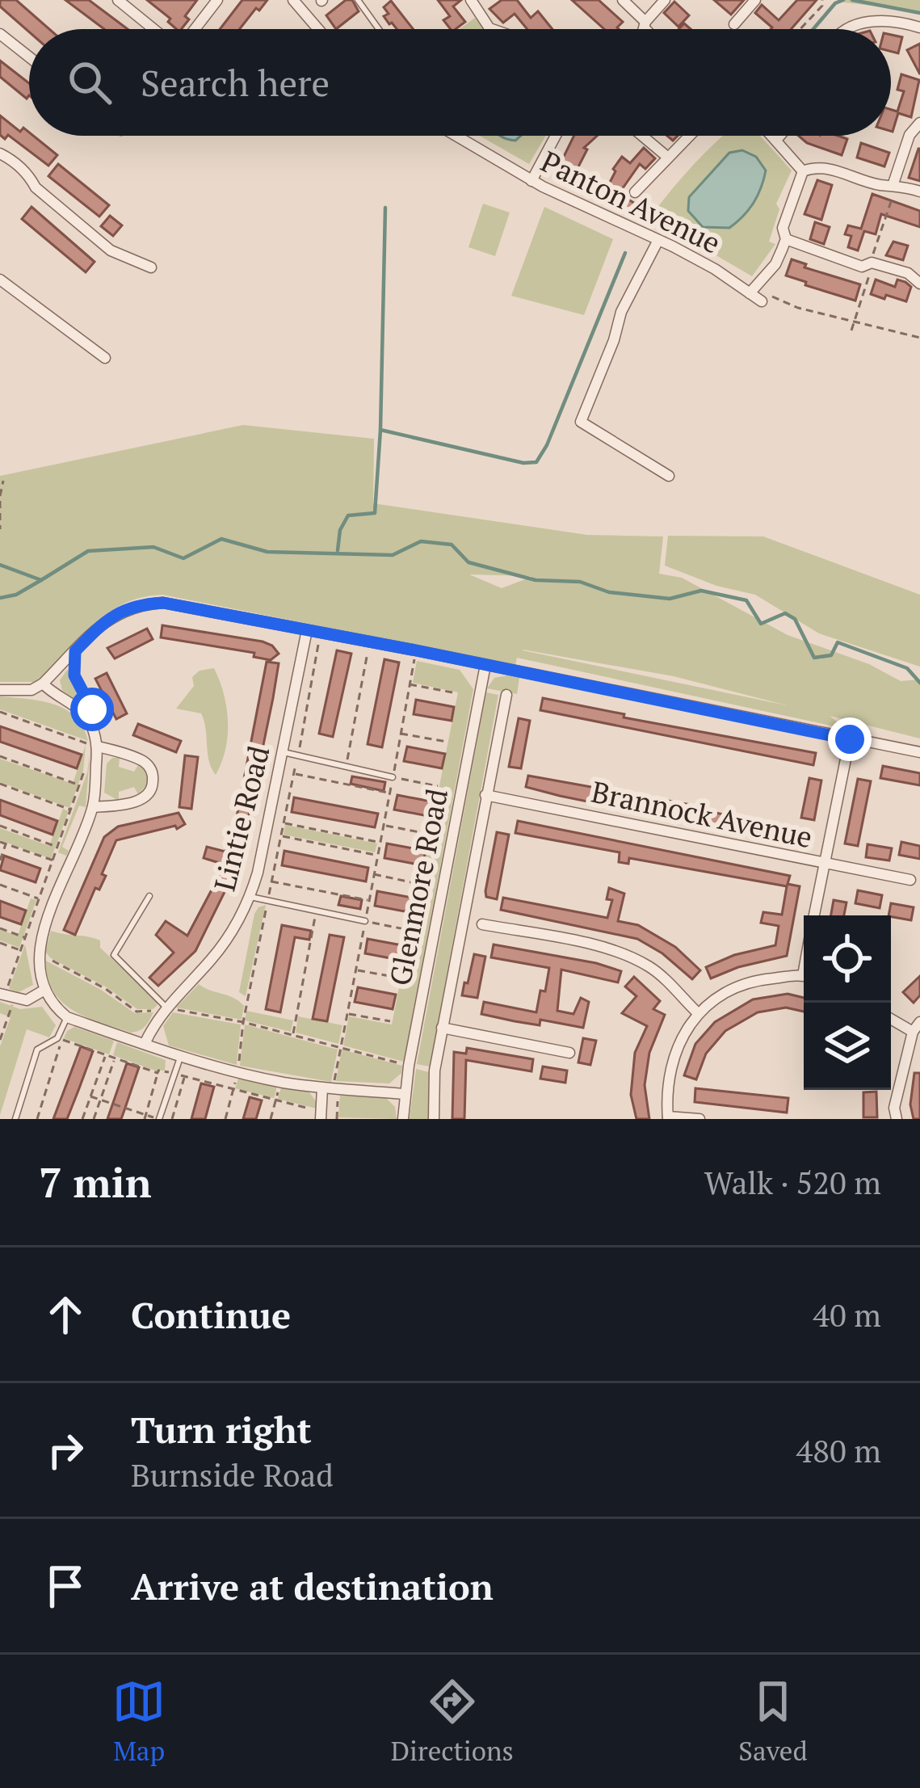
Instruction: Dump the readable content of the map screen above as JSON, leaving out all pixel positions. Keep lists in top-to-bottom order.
{
  "streets": {
    "street": [
      "Panton Avenue",
      "Brannock Avenue",
      "Lintie Road",
      "Glenmore Road"
    ]
  },
  "page": {
    "search": "Search here",
    "heading": ["7 min", "Walk · 520 m"],
    "list": [
      ["Continue", "40 m"],
      ["Turn right", "Burnside Road", "480 m"],
      "Arrive at destination"
    ],
    "nav": ["Map", "Directions", "Saved"]
  }
}
